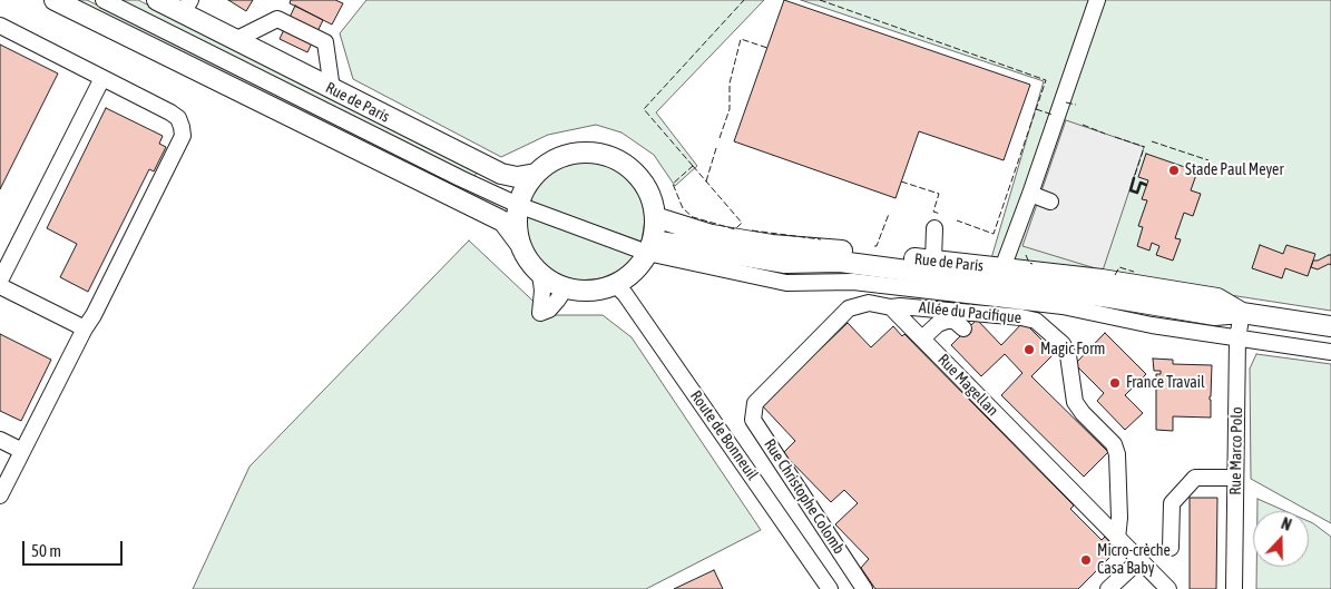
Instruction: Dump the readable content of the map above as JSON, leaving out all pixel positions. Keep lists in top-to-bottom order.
{
  "streets": {
    "main road": ["Rue de Paris"],
    "street": [
      "Allée du Pacifique",
      "Rue Magellan",
      "Route de Bonneuil",
      "Rue Marco Polo",
      "Rue Christophe Colomb"
    ]
  },
  "crossings": [
    ["Rue de Paris", "Rue Marco Polo"],
    ["Allée du Pacifique", "Rue Magellan"],
    ["Allée du Pacifique", "Rue Christophe Colomb"],
    ["Rue Magellan", "Rue Christophe Colomb"]
  ],
  "places": [
    "Stade Paul Meyer",
    "Magic Form",
    "France Travail",
    "Micro-crèche Casa Baby"
  ],
  "scale_bar": "50 m",
  "north": "top"
}
